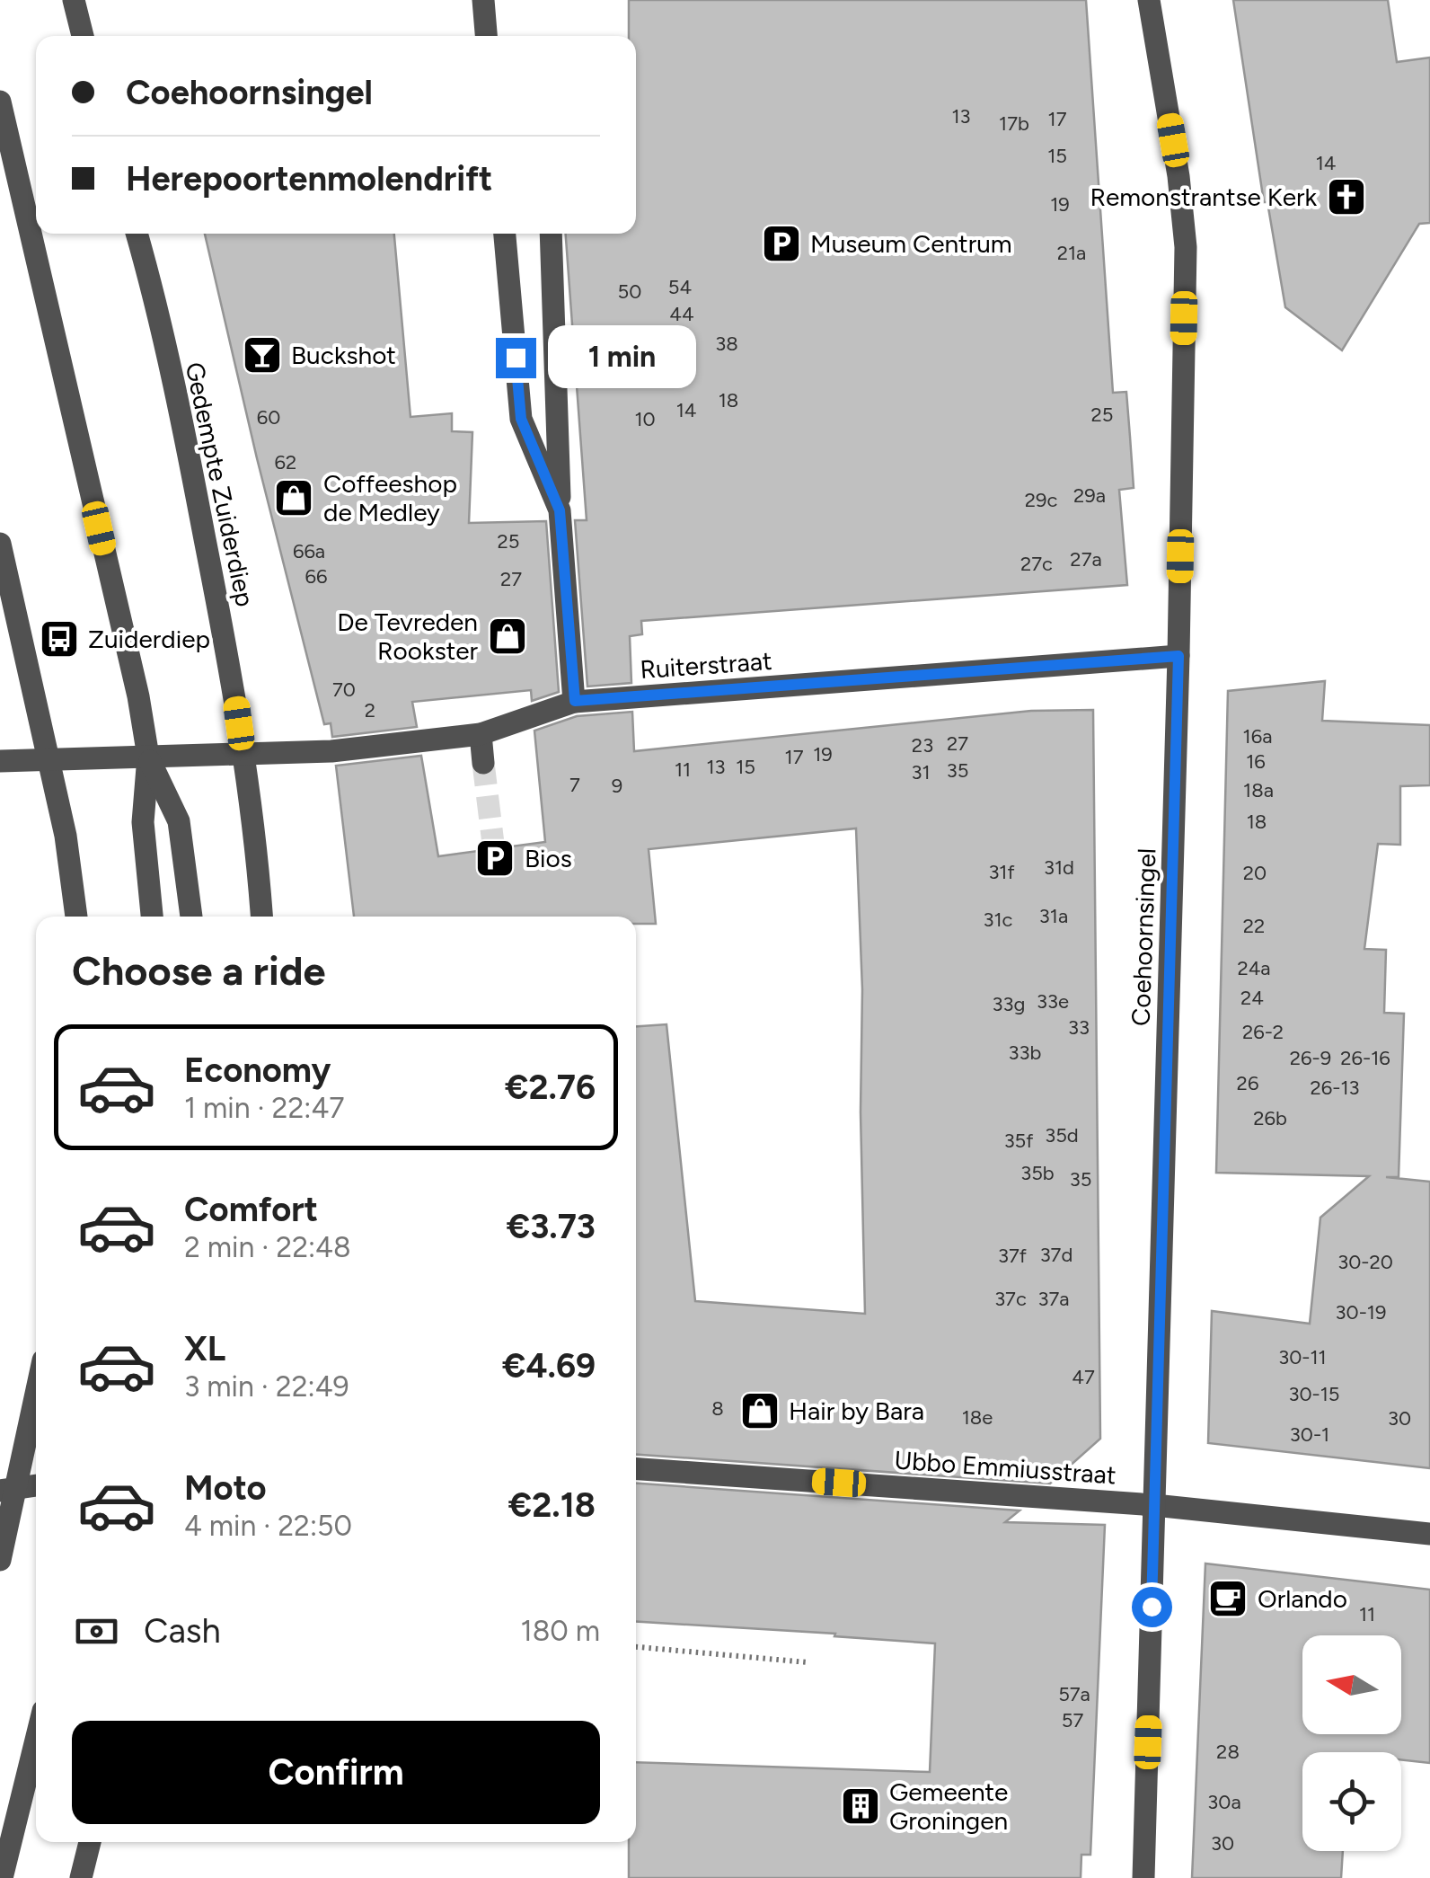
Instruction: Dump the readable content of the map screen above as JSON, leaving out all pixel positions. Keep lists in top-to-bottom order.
{
  "streets": {
    "street": [
      "Gedempte Zuiderdiep",
      "Ruiterstraat",
      "Coehoornsingel",
      "Ubbo Emmiusstraat"
    ]
  },
  "crossings": [
    ["Gedempte Zuiderdiep", "Ruiterstraat"],
    ["Ruiterstraat", "Coehoornsingel"],
    ["Coehoornsingel", "Ubbo Emmiusstraat"]
  ],
  "places": {
    "church": ["Remonstrantse Kerk"],
    "parking": ["Museum Centrum", "Bios"],
    "bar": ["Buckshot"],
    "shop": ["Coffeeshop de Medley", "De Tevreden Rookster", "Hair by Bara"],
    "bus stop": ["Zuiderdiep"],
    "cafe": ["Orlando"],
    "building": ["Gemeente Groningen"]
  },
  "house_numbers": [
    "13",
    "17",
    "17b",
    "15",
    "14",
    "19",
    "21a",
    "54",
    "50",
    "44",
    "38",
    "18",
    "14",
    "25",
    "60",
    "10",
    "62",
    "29a",
    "29c",
    "25",
    "66a",
    "27a",
    "27c",
    "66",
    "27",
    "70",
    "2",
    "16a",
    "27",
    "23",
    "19",
    "17",
    "16",
    "13",
    "15",
    "11",
    "35",
    "31",
    "7",
    "9",
    "18a",
    "18",
    "31d",
    "31f",
    "20",
    "31a",
    "31c",
    "22",
    "24a",
    "24",
    "33e",
    "33g",
    "33",
    "26-2",
    "33b",
    "26-9",
    "26-16",
    "26",
    "26-13",
    "26b",
    "35d",
    "35f",
    "35b",
    "35",
    "37d",
    "37f",
    "30-20",
    "37c",
    "37a",
    "30-19",
    "30-11",
    "47",
    "30-15",
    "8",
    "18e",
    "30",
    "30-1",
    "11",
    "57a",
    "57",
    "28",
    "30a",
    "30"
  ],
  "north": "left",
  "page": {
    "banner": ["Coehoornsingel", "Herepoortenmolendrift"],
    "bubble": "1 min",
    "heading": "Choose a ride",
    "list": [
      {
        "name": "Economy",
        "note": "1 min · 22:47",
        "value": "€2.76"
      },
      {
        "name": "Comfort",
        "note": "2 min · 22:48",
        "value": "€3.73"
      },
      {
        "name": "XL",
        "note": "3 min · 22:49",
        "value": "€4.69"
      },
      {
        "name": "Moto",
        "note": "4 min · 22:50",
        "value": "€2.18"
      }
    ],
    "pay": ["Cash", "180 m"],
    "buttons": "Confirm"
  }
}
